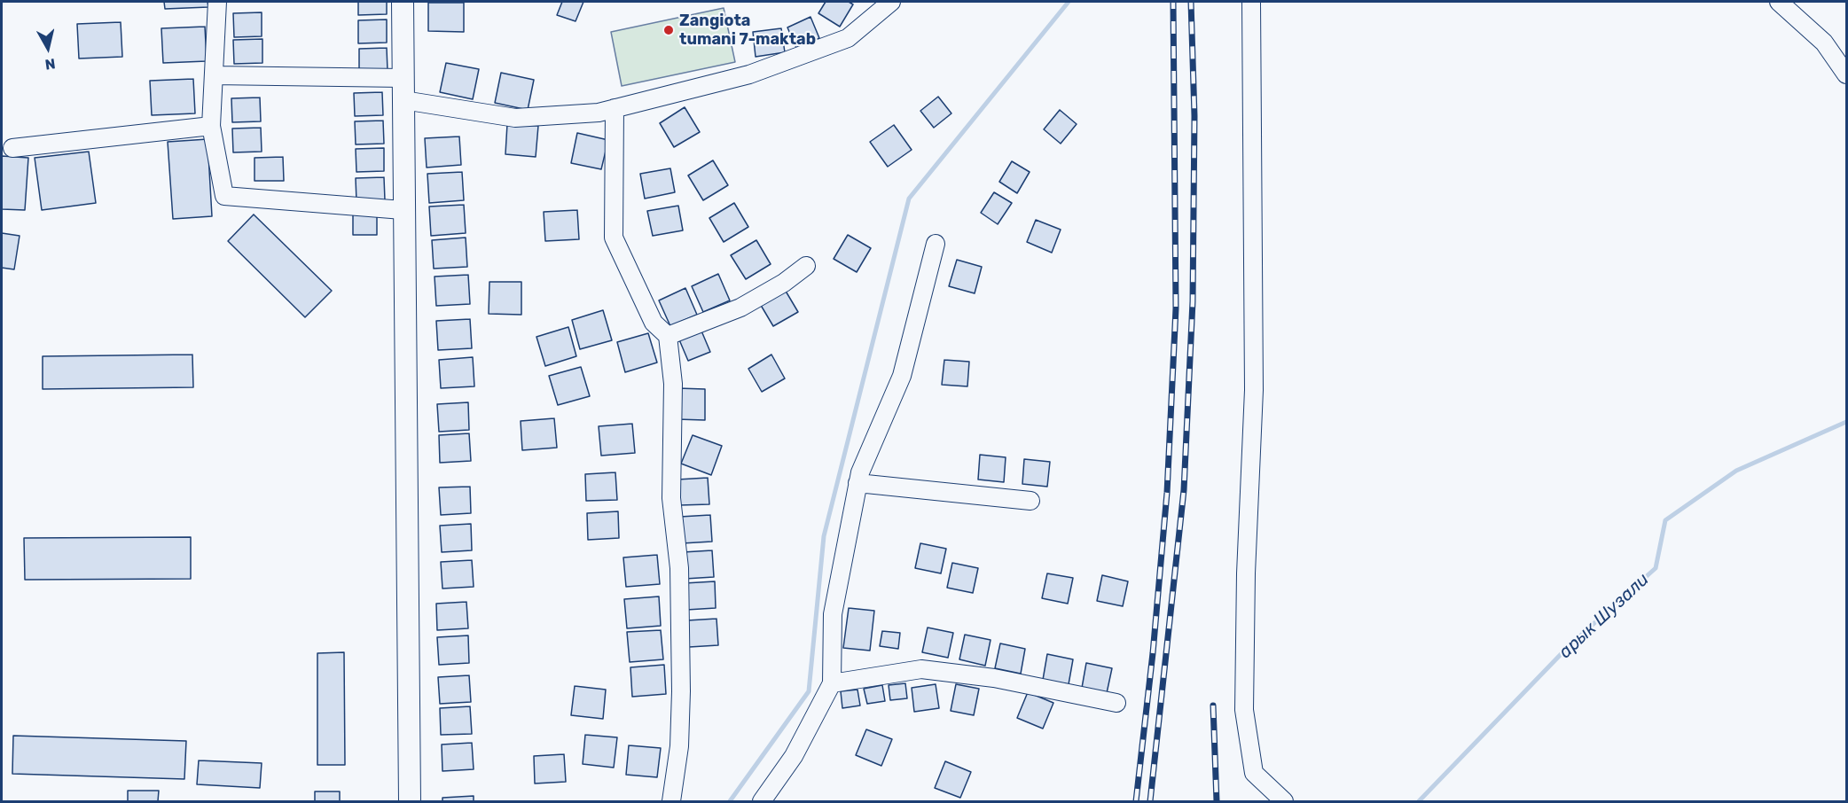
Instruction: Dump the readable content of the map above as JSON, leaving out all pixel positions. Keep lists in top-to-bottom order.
{
  "water": ["арык Шузали"],
  "places": ["Zangiota tumani 7-maktab"],
  "north": "bottom"
}
